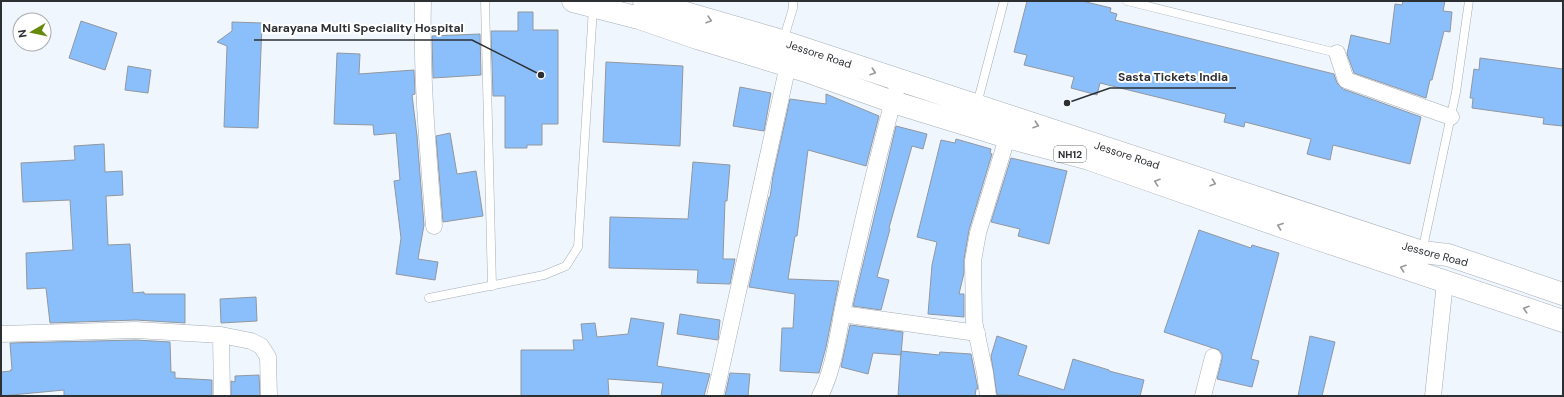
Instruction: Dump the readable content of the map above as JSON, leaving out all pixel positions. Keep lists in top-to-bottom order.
{
  "streets": {
    "highway": ["Jessore Road", "NH12"]
  },
  "crossings": [
    ["Jessore Road", "NH12"]
  ],
  "places": ["Narayana Multi Speciality Hospital", "Sasta Tickets India"],
  "north": "left"
}
